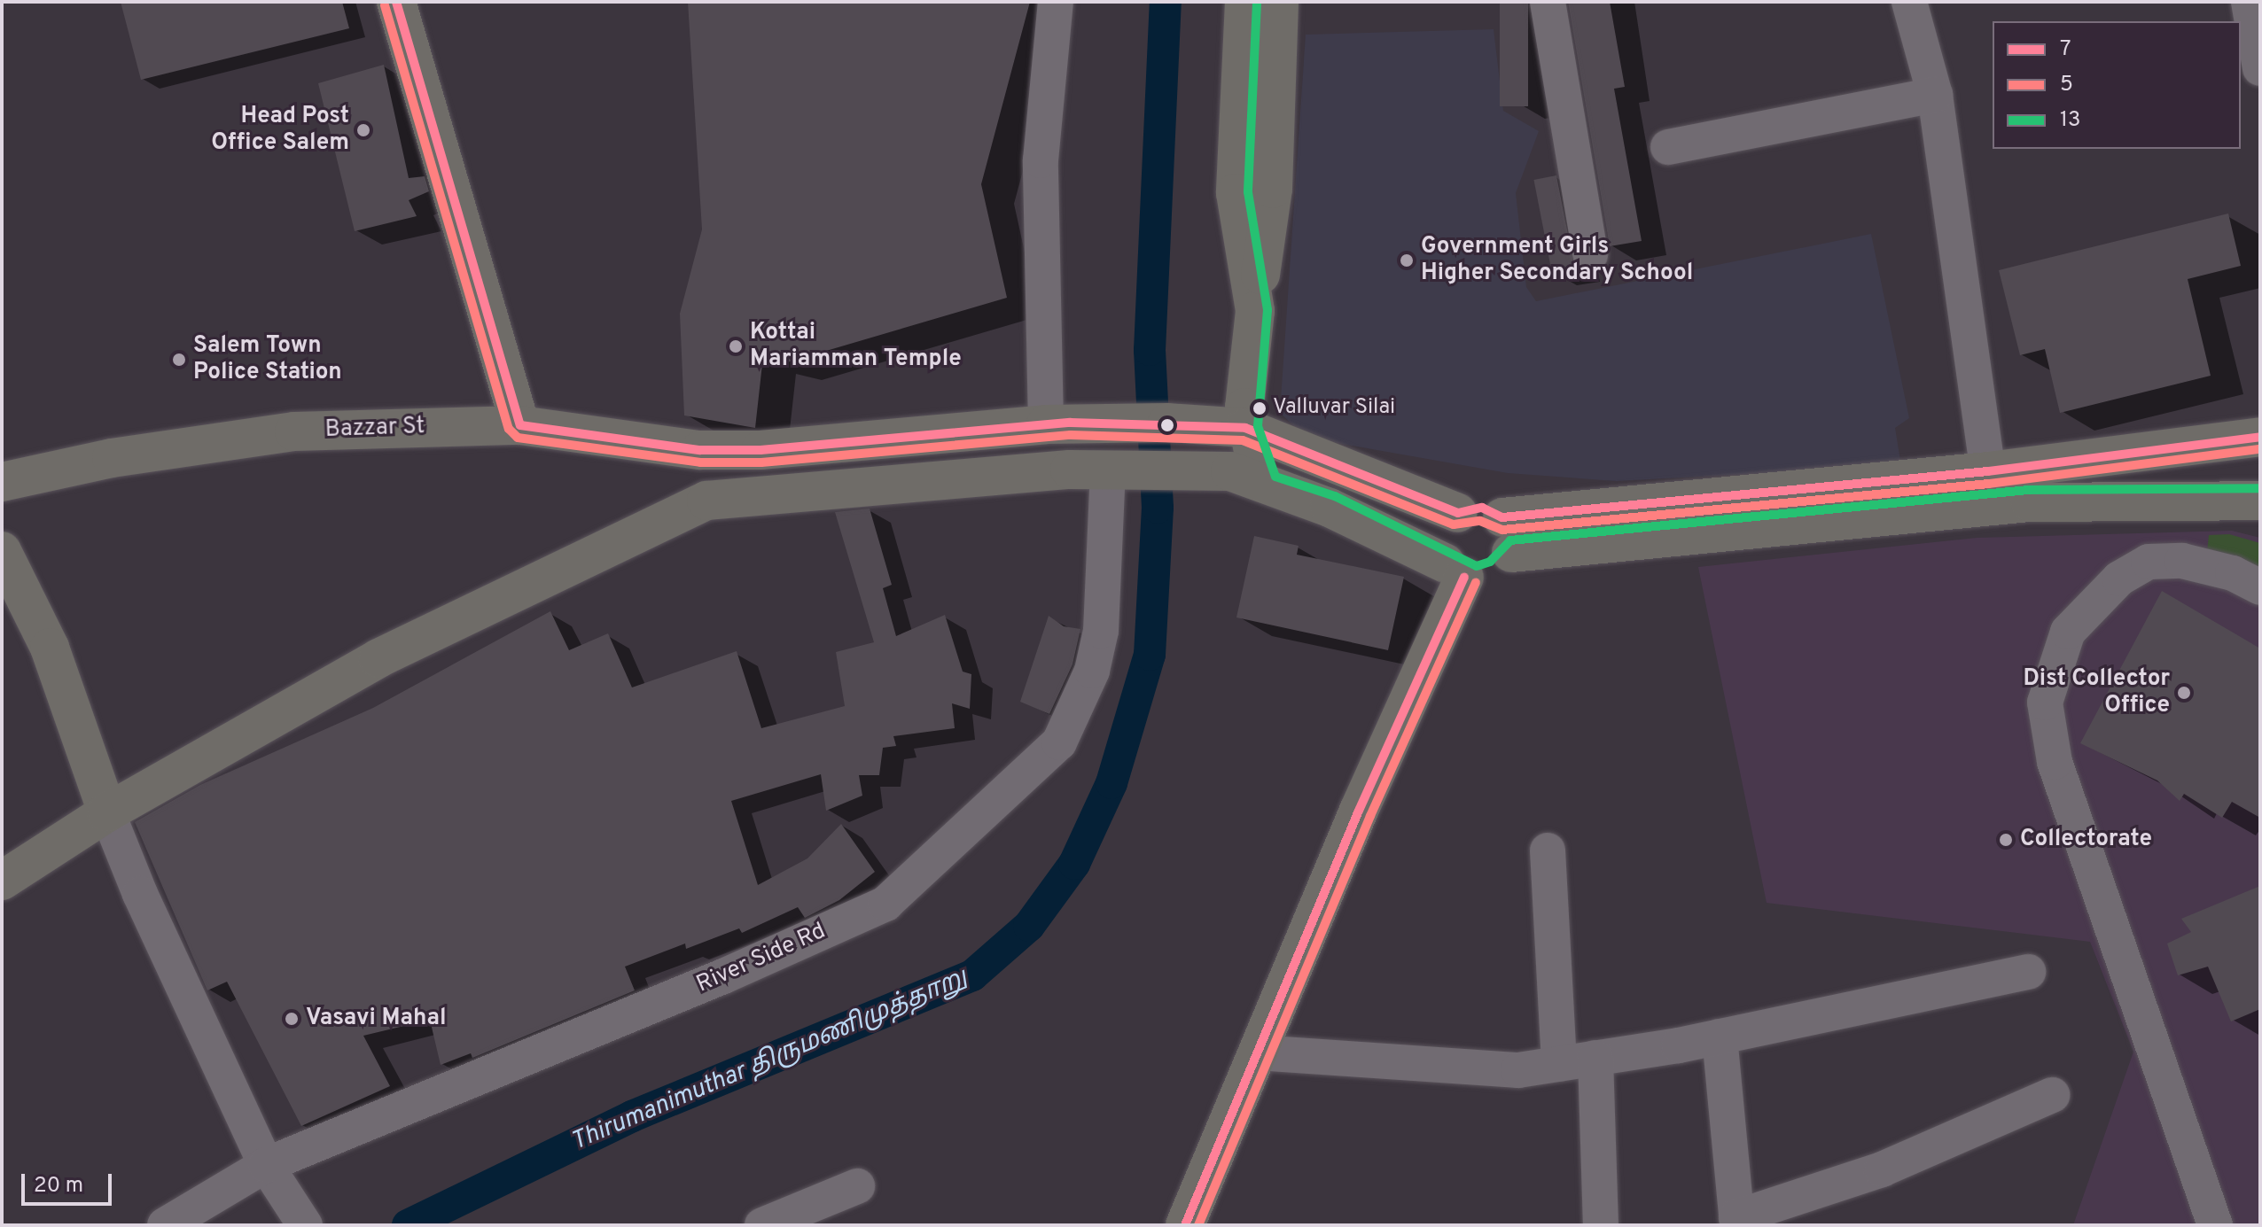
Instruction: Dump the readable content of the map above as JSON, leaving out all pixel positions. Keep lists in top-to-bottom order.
{
  "streets": {
    "main road": ["Bazzar St"],
    "street": ["River Side Rd"]
  },
  "water": ["Thirumanimuthar திருமணிமுத்தாறு"],
  "places": [
    "Head Post Office Salem",
    "Government Girls Higher Secondary School",
    "Kottai Mariamman Temple",
    "Salem Town Police Station",
    "Valluvar Silai",
    "Dist Collector Office",
    "Collectorate",
    "Vasavi Mahal"
  ],
  "lines": ["transit line 7", "transit line 13", "transit line 5"],
  "legend": ["7", "5", "13"],
  "scale_bar": "20 m"
}
